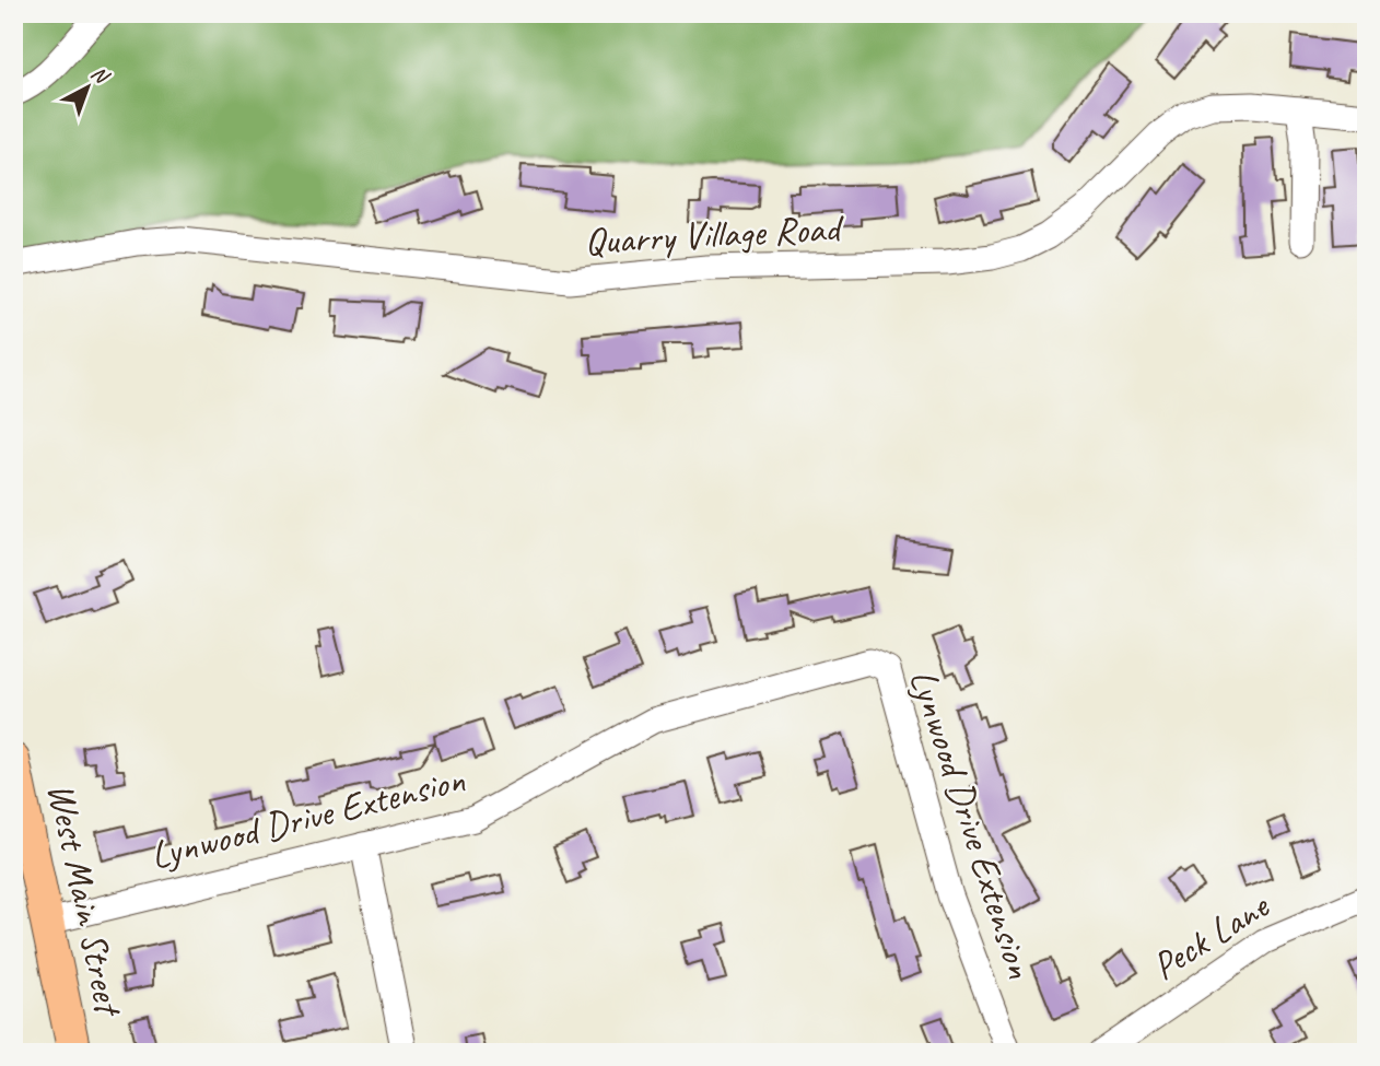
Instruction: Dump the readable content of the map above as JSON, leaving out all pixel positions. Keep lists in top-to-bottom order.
{
  "streets": {
    "main road": ["West Main Street"],
    "street": ["Quarry Village Road", "Lynwood Drive Extension", "Peck Lane"]
  },
  "crossings": [
    ["Lynwood Drive Extension", "West Main Street"]
  ],
  "north": "top right"
}
